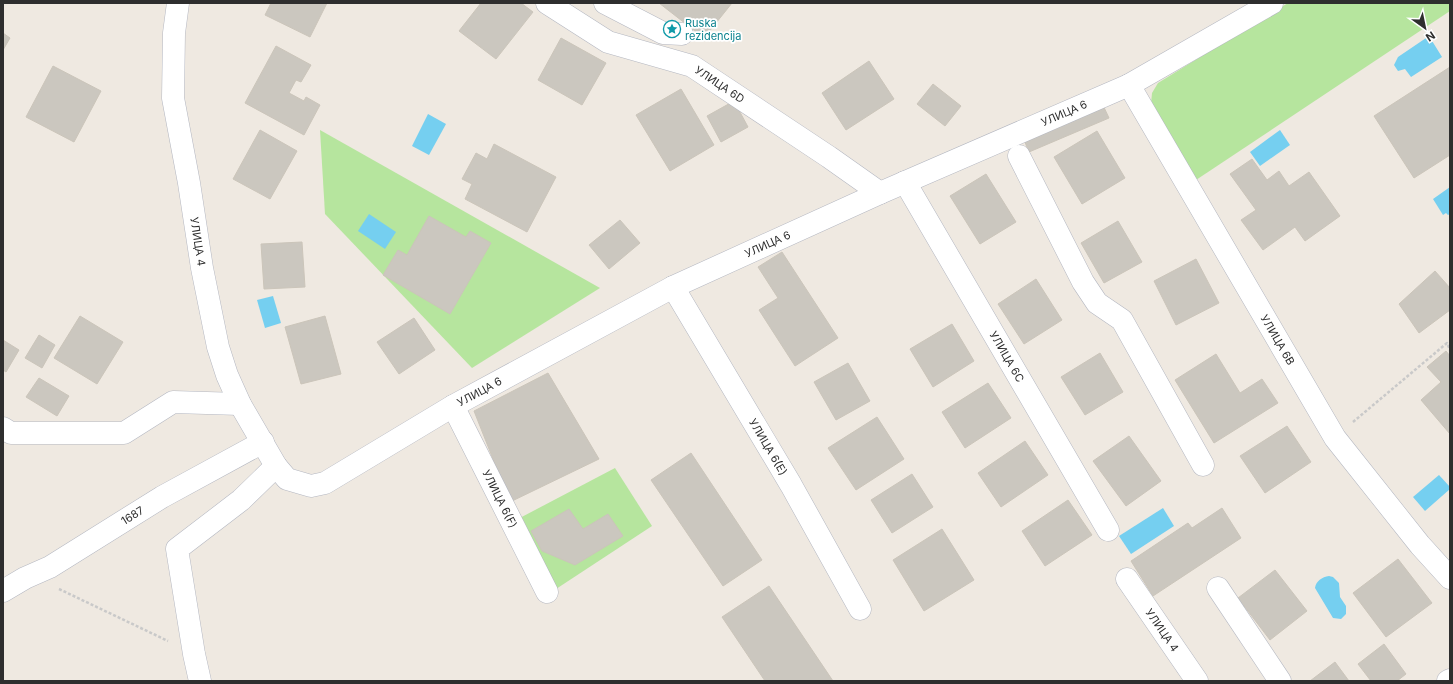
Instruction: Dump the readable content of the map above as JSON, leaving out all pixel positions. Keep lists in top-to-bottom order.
{
  "streets": {
    "street": [
      "УЛИЦА 6D",
      "УЛИЦА 6",
      "УЛИЦА 4",
      "УЛИЦА 6B",
      "УЛИЦА 6C",
      "УЛИЦА 6(E)",
      "УЛИЦА 6(F)",
      "1687"
    ]
  },
  "crossings": [
    ["УЛИЦА 6D", "УЛИЦА 6"],
    ["УЛИЦА 6", "УЛИЦА 4"],
    ["УЛИЦА 6", "УЛИЦА 6B"],
    ["УЛИЦА 6", "УЛИЦА 6C"],
    ["УЛИЦА 6", "УЛИЦА 6(E)"],
    ["УЛИЦА 6", "УЛИЦА 6(F)"],
    ["УЛИЦА 4", "1687"]
  ],
  "places": {
    "place": ["Ruska rezidencija"]
  },
  "north": "bottom right"
}
